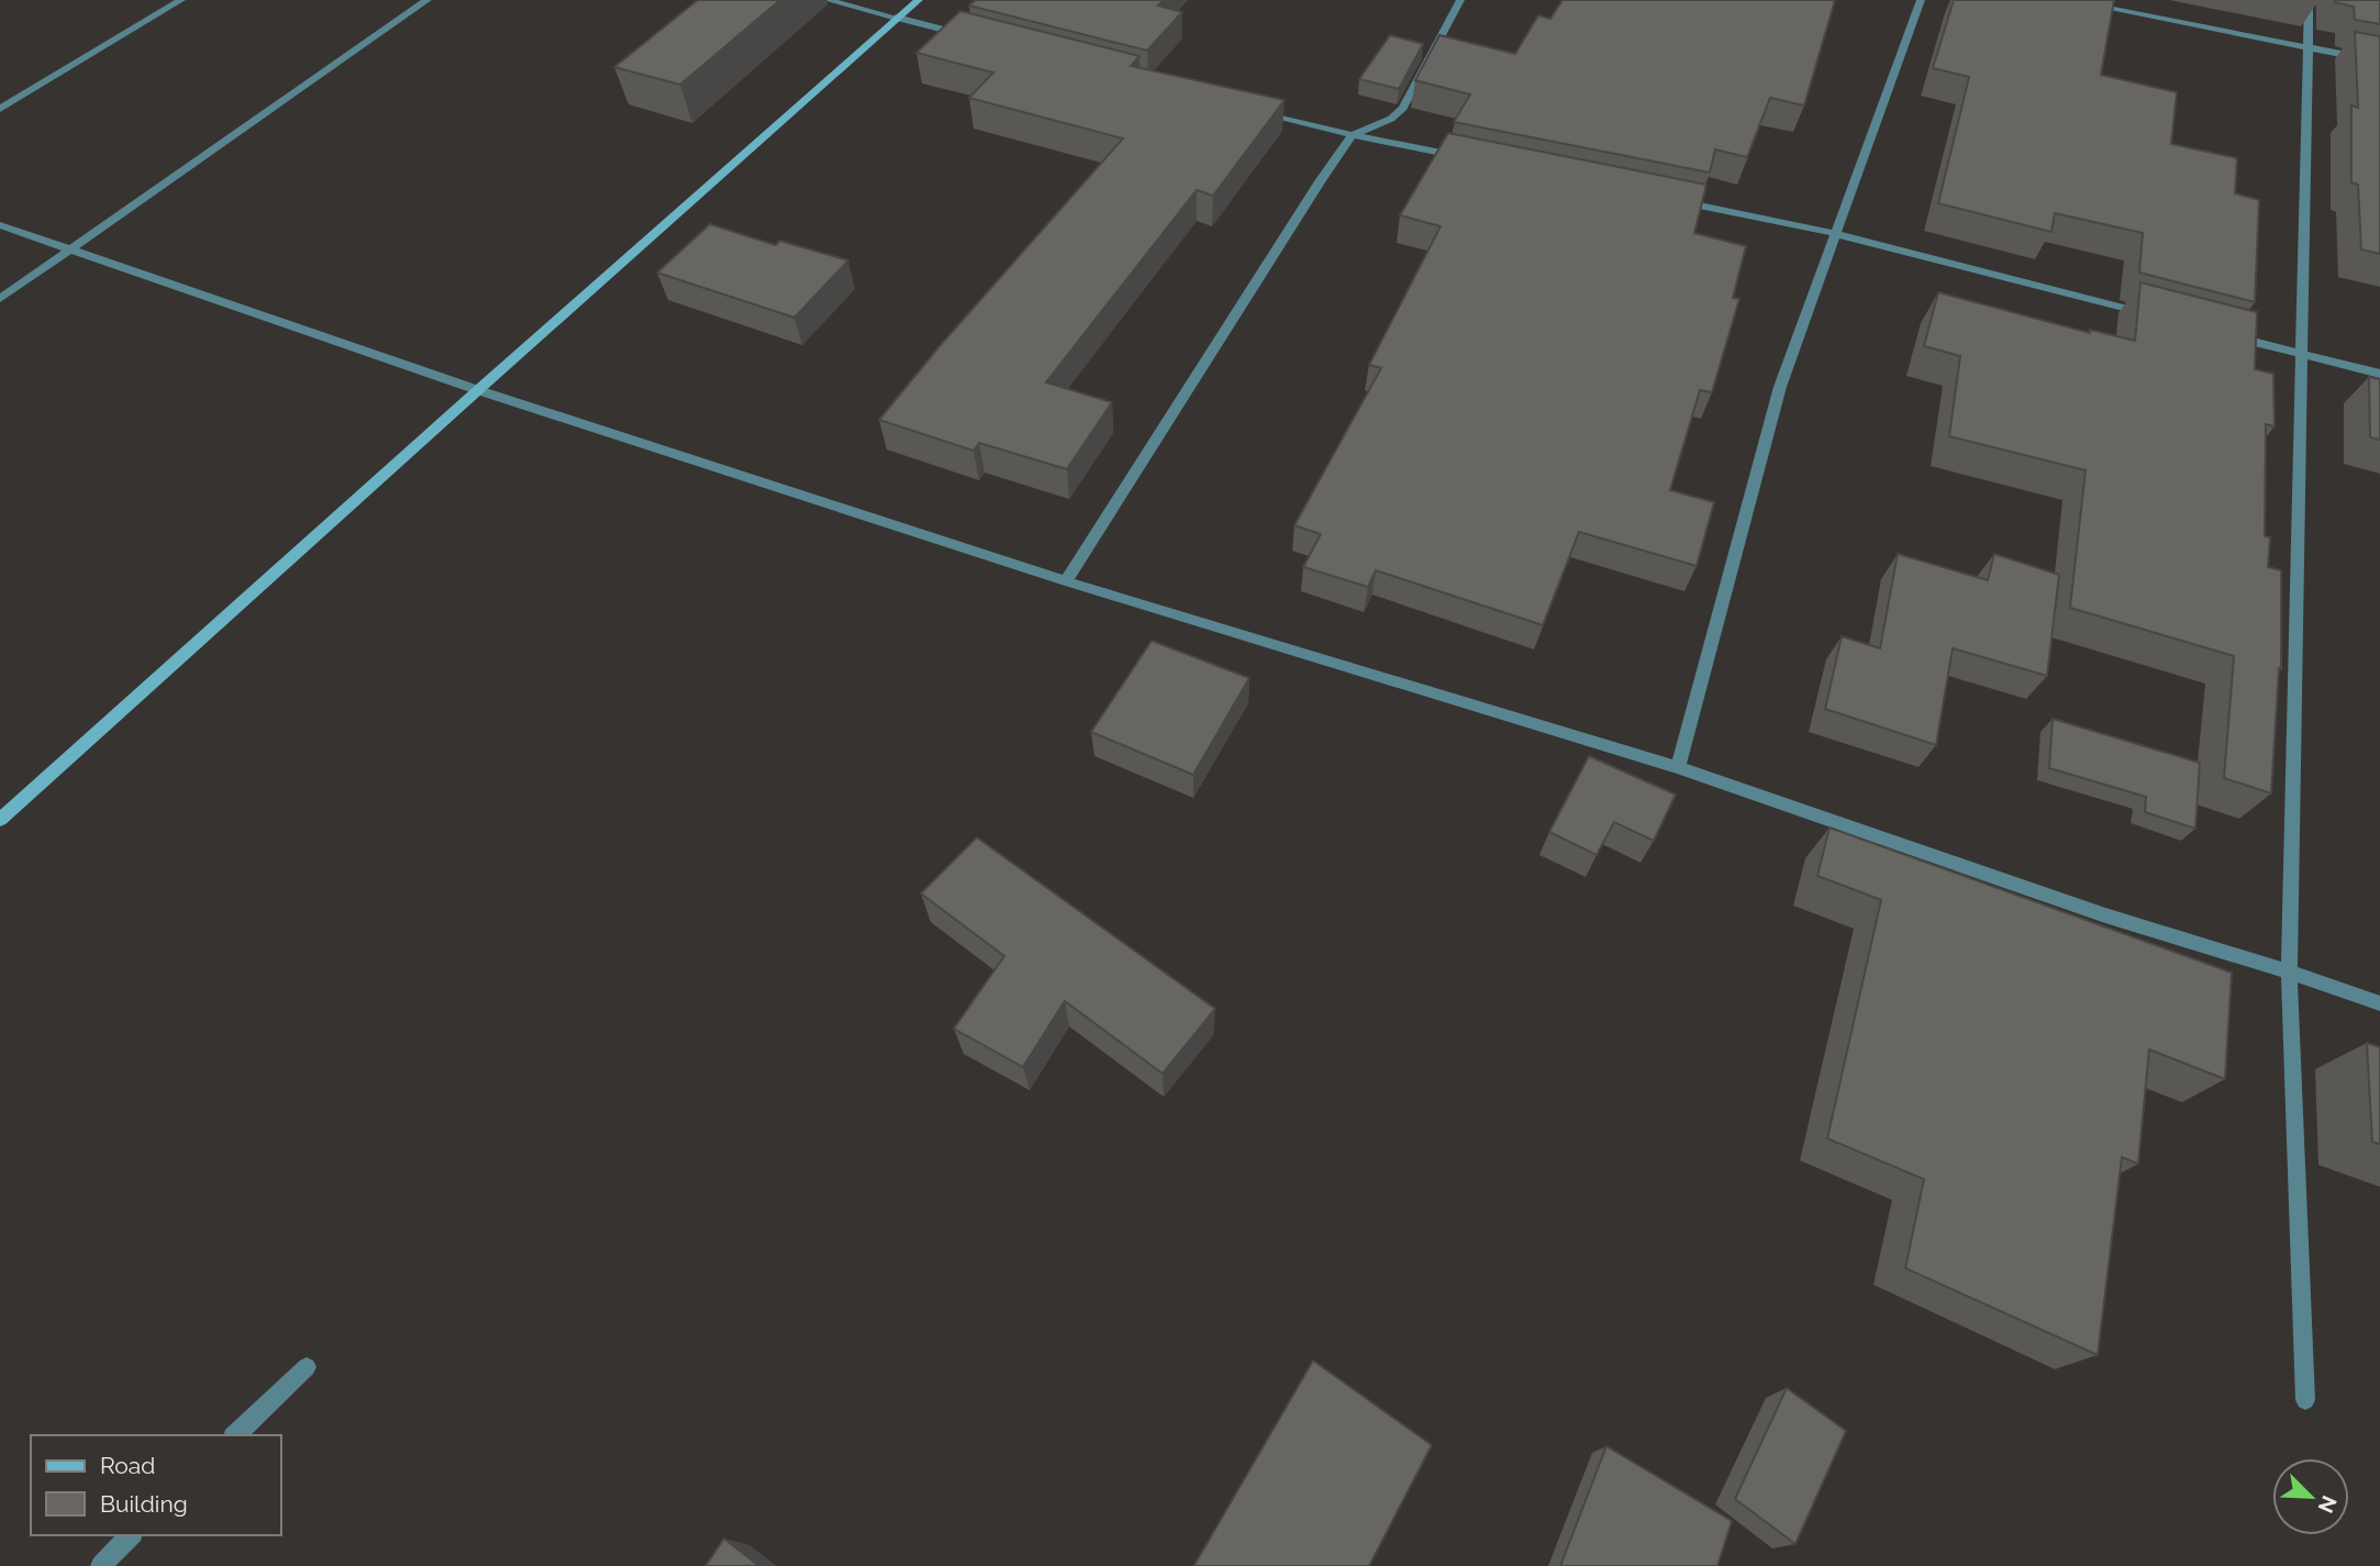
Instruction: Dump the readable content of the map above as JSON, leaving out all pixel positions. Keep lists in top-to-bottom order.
{
  "legend": ["Road", "Building"],
  "north": "bottom right"
}
